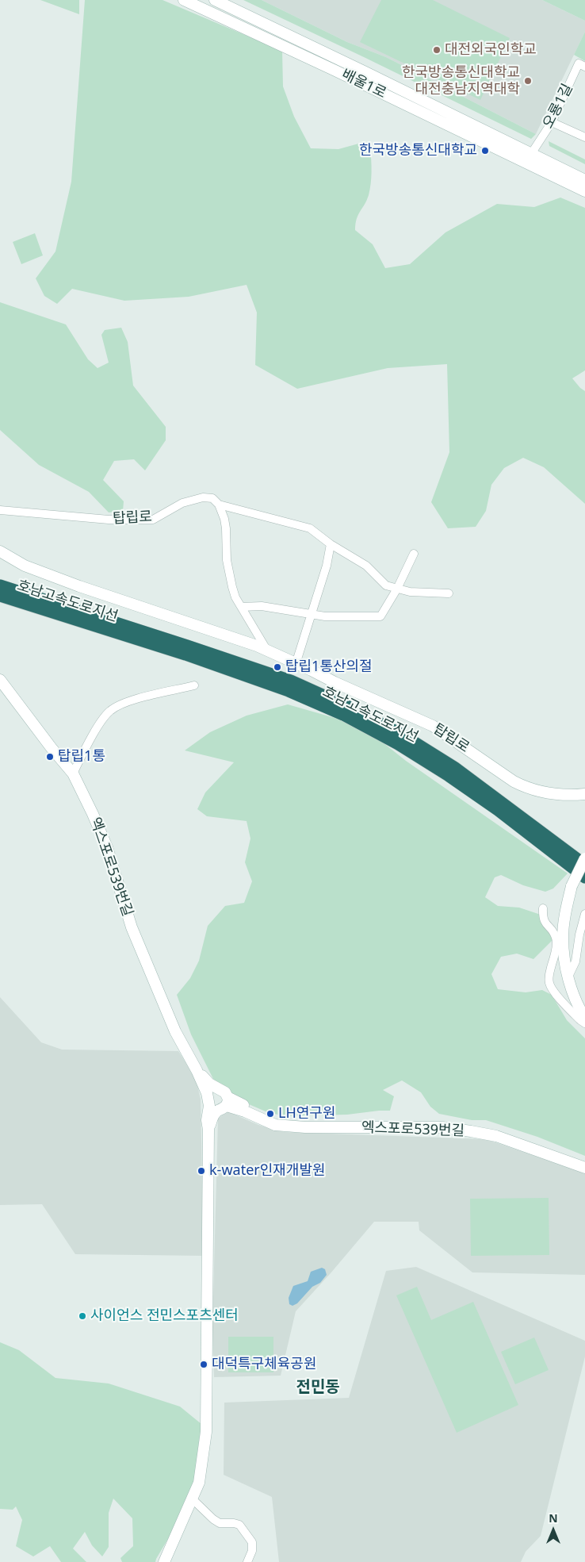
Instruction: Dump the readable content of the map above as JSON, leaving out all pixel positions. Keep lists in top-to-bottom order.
{
  "streets": {
    "highway": ["호남고속도로지선"],
    "main road": ["배울1로", "탑립로", "엑스포로539번길"],
    "street": ["오룡1길"]
  },
  "crossings": [
    ["배울1로", "오룡1길"]
  ],
  "districts": ["전민동"],
  "places": [
    "대전외국인학교",
    "한국방송통신대학교 대전충남지역대학",
    "한국방송통신대학교",
    "탑립1통산의절",
    "탑립1통",
    "LH연구원",
    "k-water인재개발원",
    "사이언스 전민스포츠센터",
    "대덕특구체육공원"
  ],
  "north": "top"
}
